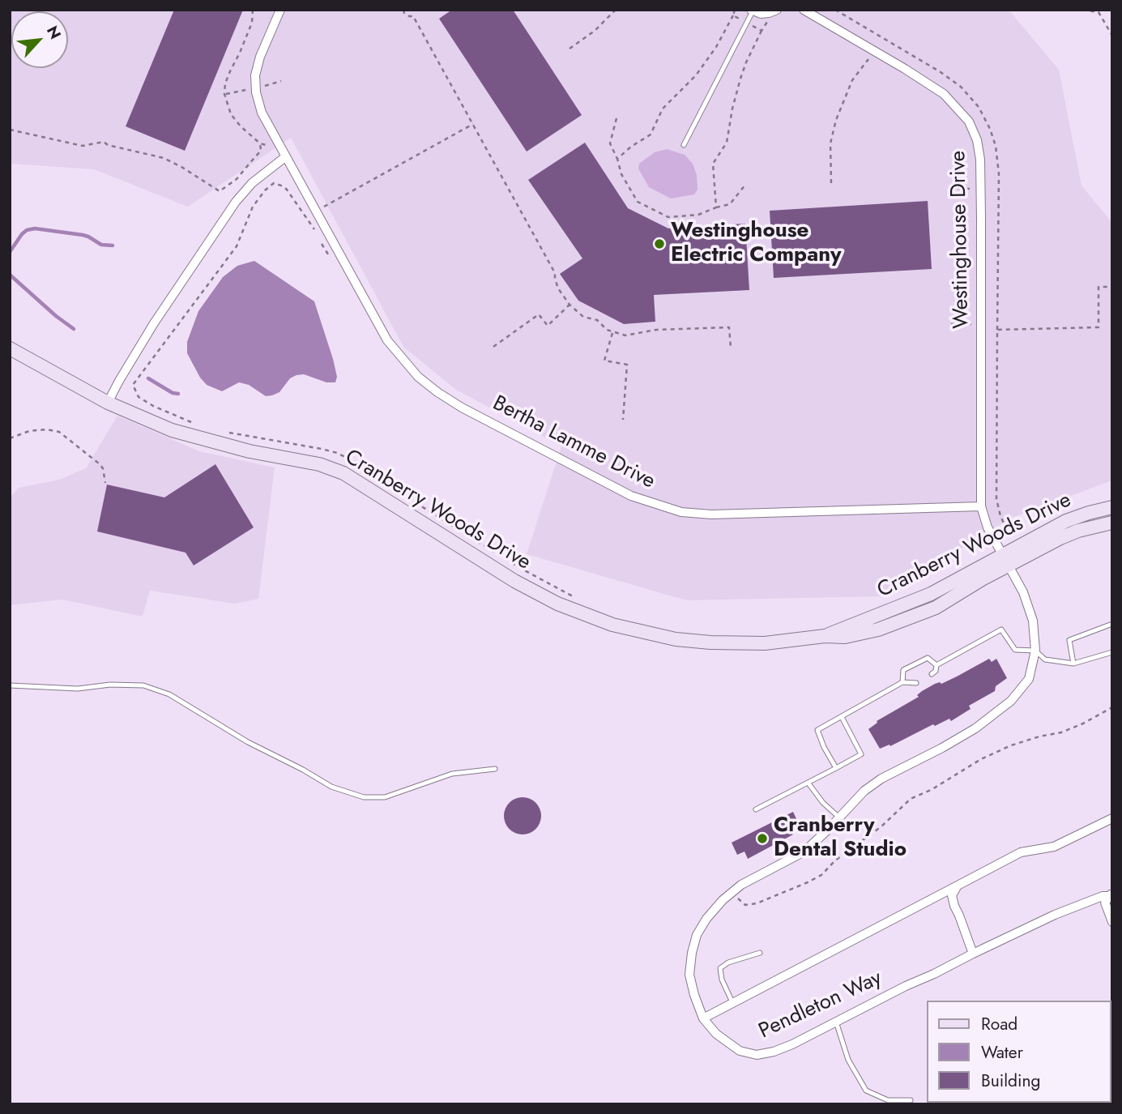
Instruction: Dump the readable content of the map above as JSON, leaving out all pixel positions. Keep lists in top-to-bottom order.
{
  "streets": {
    "street": [
      "Westinghouse Drive",
      "Bertha Lamme Drive",
      "Cranberry Woods Drive",
      "Pendleton Way"
    ]
  },
  "crossings": [
    ["Westinghouse Drive", "Bertha Lamme Drive"],
    ["Westinghouse Drive", "Cranberry Woods Drive"],
    ["Westinghouse Drive", "Pendleton Way"],
    ["Cranberry Woods Drive", "Pendleton Way"]
  ],
  "places": ["Westinghouse Electric Company", "Cranberry Dental Studio"],
  "legend": ["Road", "Water", "Building"],
  "north": "top right"
}
